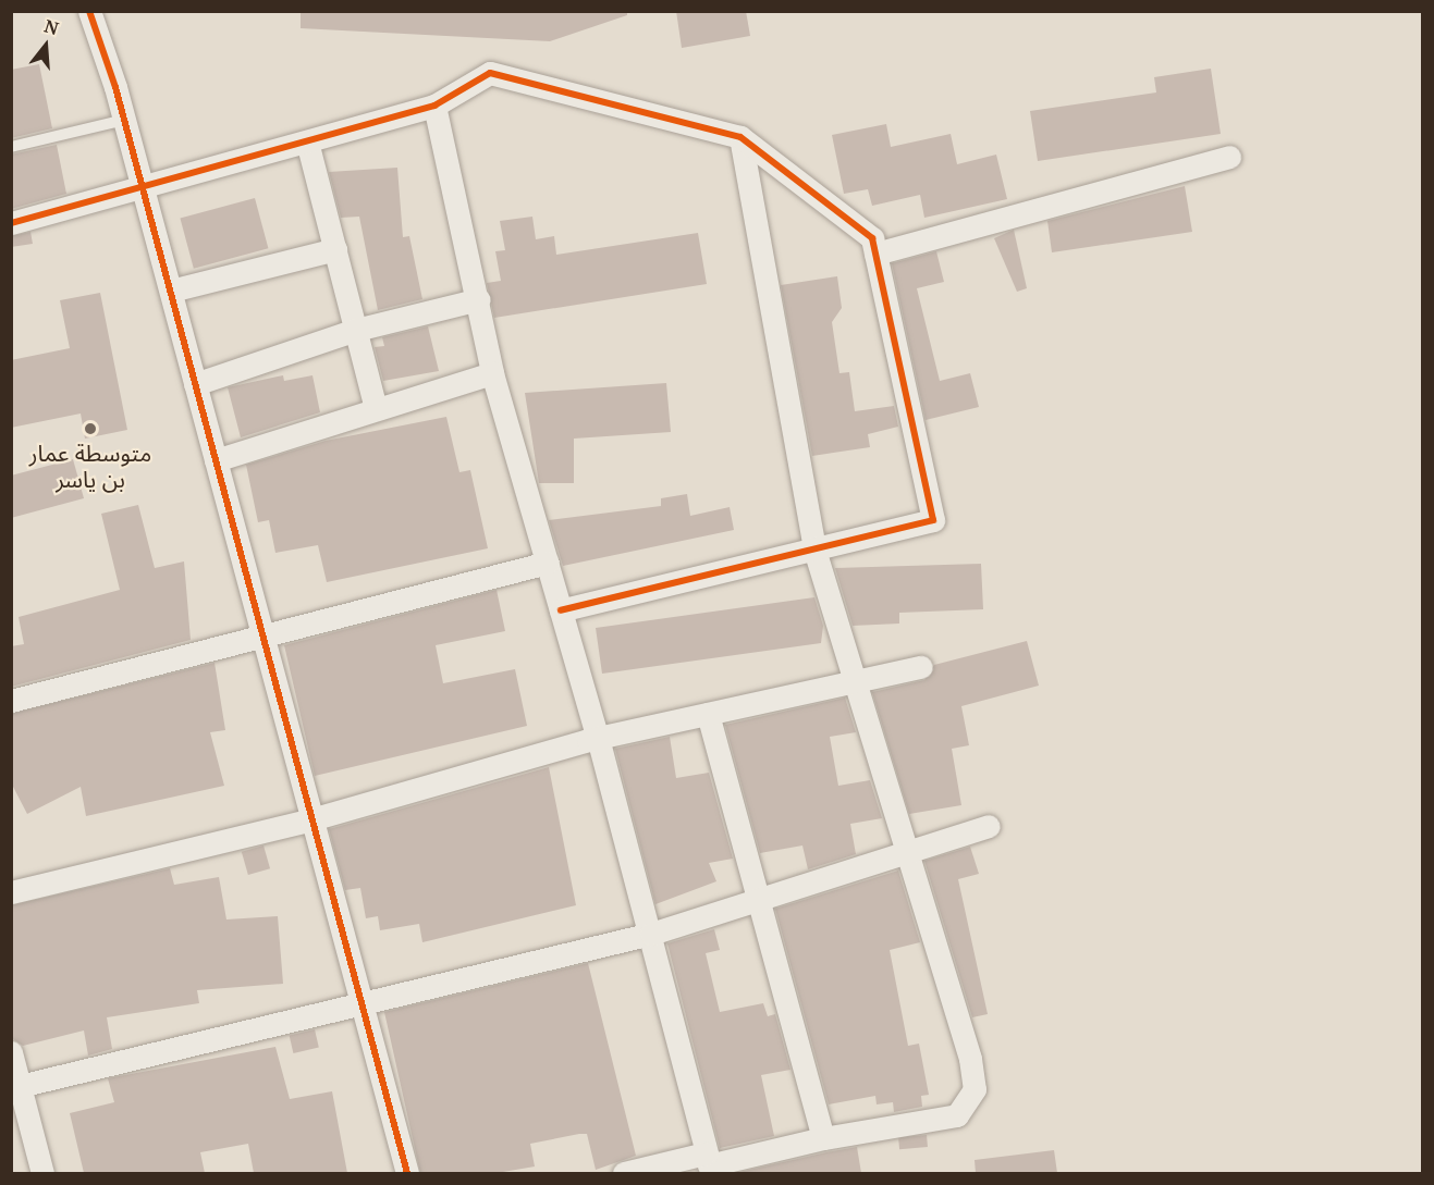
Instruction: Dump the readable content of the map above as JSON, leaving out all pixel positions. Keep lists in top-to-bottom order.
{
  "places": ["متوسطة عمار بن ياسر"],
  "north": "top"
}
